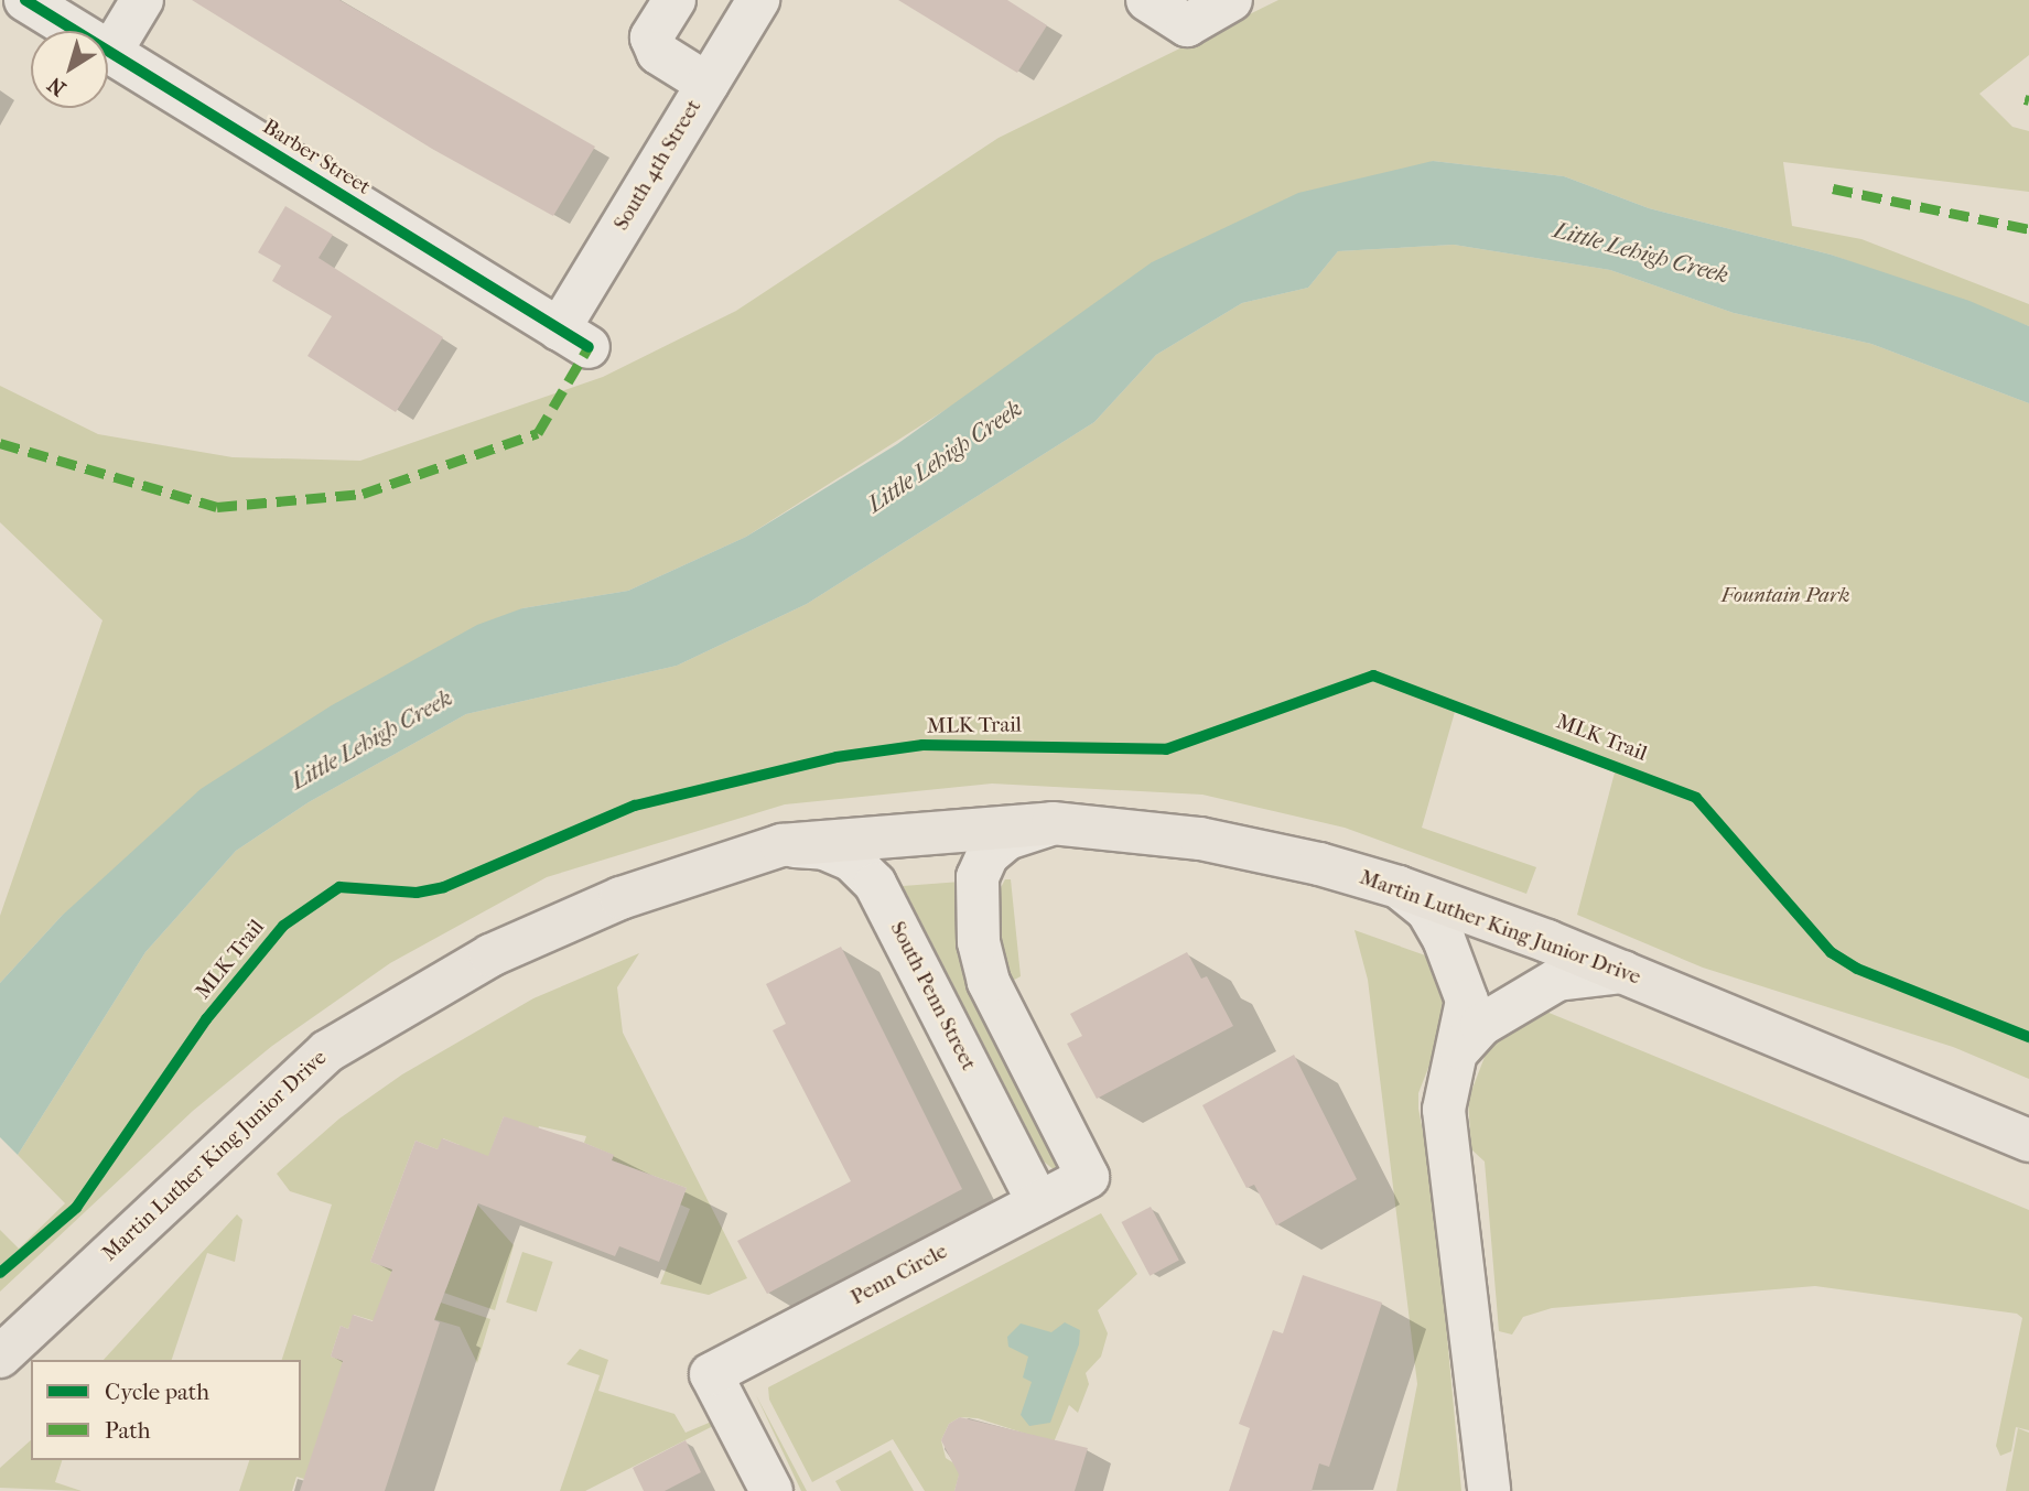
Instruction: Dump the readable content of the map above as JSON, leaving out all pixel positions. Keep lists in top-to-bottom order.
{
  "streets": {
    "main road": ["Martin Luther King Junior Drive"],
    "street": [
      "Barber Street",
      "South 4th Street",
      "South Penn Street",
      "Penn Circle"
    ],
    "cycle path": ["MLK Trail"]
  },
  "crossings": [
    ["Barber Street", "South 4th Street"],
    ["Martin Luther King Junior Drive", "South Penn Street"],
    ["Martin Luther King Junior Drive", "Penn Circle"],
    ["South Penn Street", "Penn Circle"]
  ],
  "water": ["Little Lehigh Creek"],
  "parks": ["Fountain Park"],
  "legend": ["Cycle path", "Path"],
  "north": "bottom left"
}
